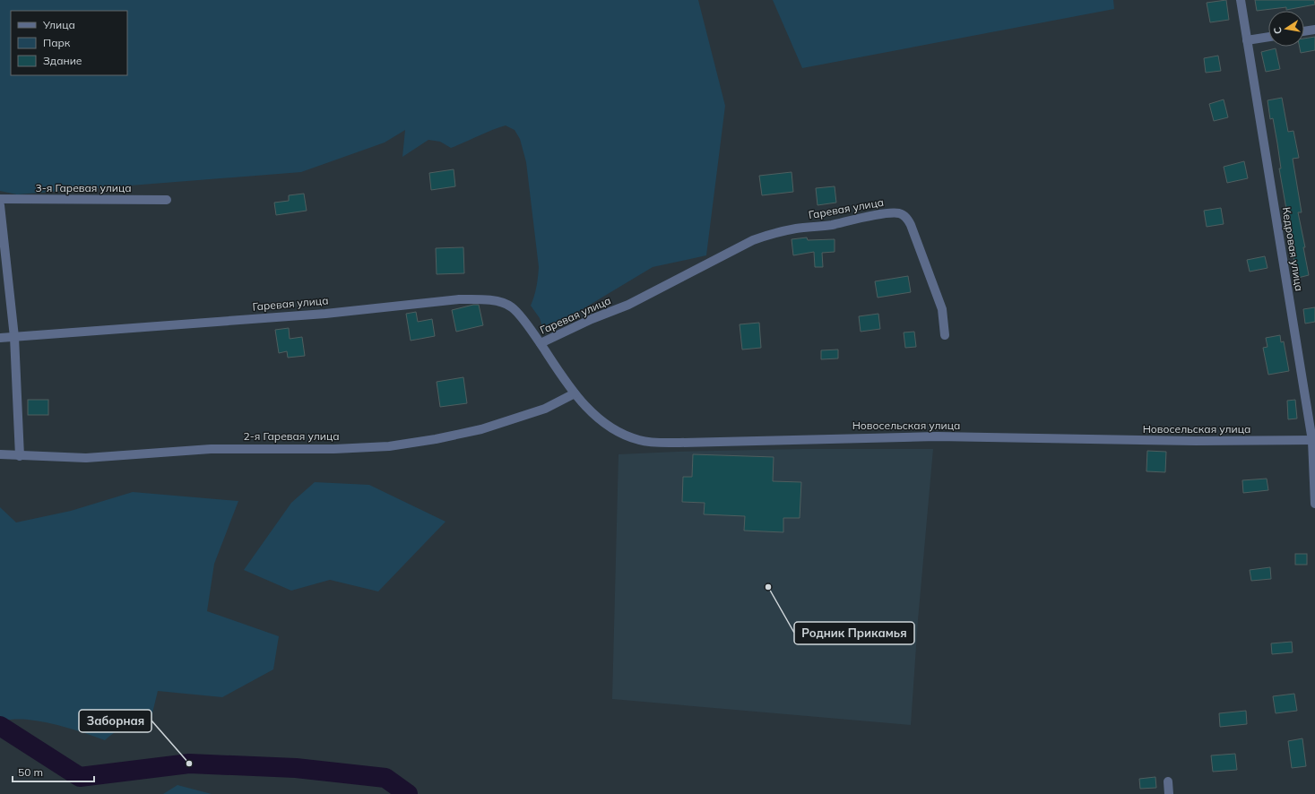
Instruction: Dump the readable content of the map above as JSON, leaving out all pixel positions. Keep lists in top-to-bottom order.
{
  "streets": {
    "street": [
      "3-я Гаревая улица",
      "Гаревая улица",
      "Кедровая улица",
      "Новосельская улица",
      "2-я Гаревая улица"
    ]
  },
  "crossings": [
    ["Гаревая улица", "Новосельская улица"],
    ["Кедровая улица", "Новосельская улица"],
    ["Новосельская улица", "2-я Гаревая улица"]
  ],
  "places": ["Родник Прикамья", "Заборная"],
  "legend": ["Улица", "Парк", "Здание"],
  "scale_bar": "50 m",
  "north": "left"
}
